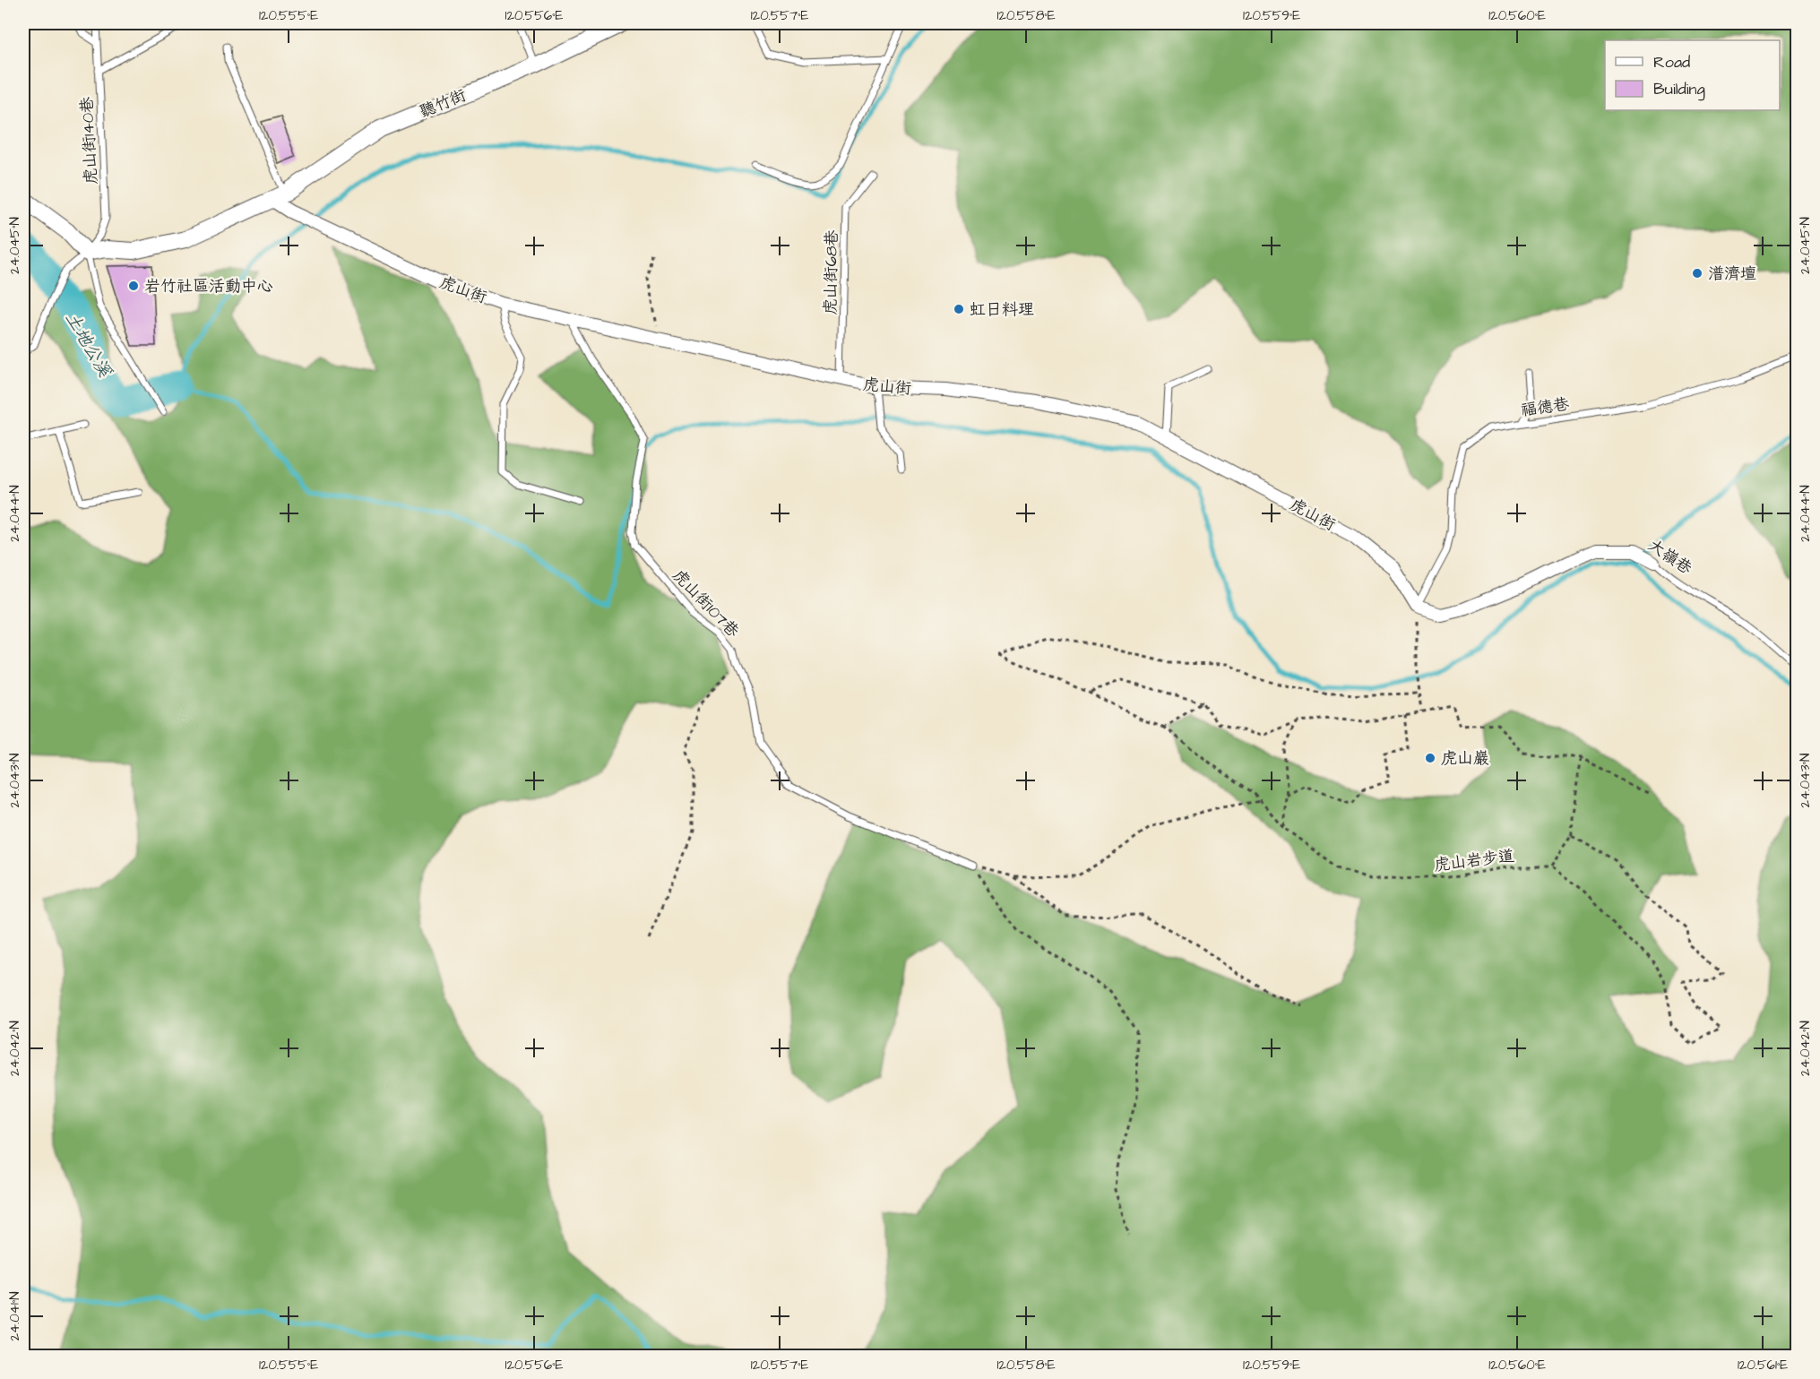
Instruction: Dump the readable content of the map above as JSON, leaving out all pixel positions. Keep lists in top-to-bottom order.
{
  "streets": {
    "street": ["聽竹街", "虎山街", "大嶺巷"],
    "lane": [
      "虎山街140巷",
      "虎山街68巷",
      "福德巷",
      "虎山街107巷"
    ],
    "path": ["虎山岩步道"]
  },
  "crossings": [
    ["聽竹街", "虎山街"],
    ["虎山街68巷", "虎山街"],
    ["虎山街", "福德巷"],
    ["虎山街", "大嶺巷"],
    ["虎山街", "虎山街107巷"],
    ["福德巷", "大嶺巷"]
  ],
  "water": ["土地公溪"],
  "places": [
    "潽濟壇",
    "岩竹社區活動中心",
    "虹日料理",
    "虎山巖"
  ],
  "legend": ["Road", "Building"],
  "coordinates": [
    "120.555°E",
    "120.556°E",
    "120.557°E",
    "120.558°E",
    "120.559°E",
    "120.560°E",
    "24.045°N",
    "24.044°N",
    "24.043°N",
    "24.042°N",
    "24.041°N",
    "120.561°E"
  ]
}
